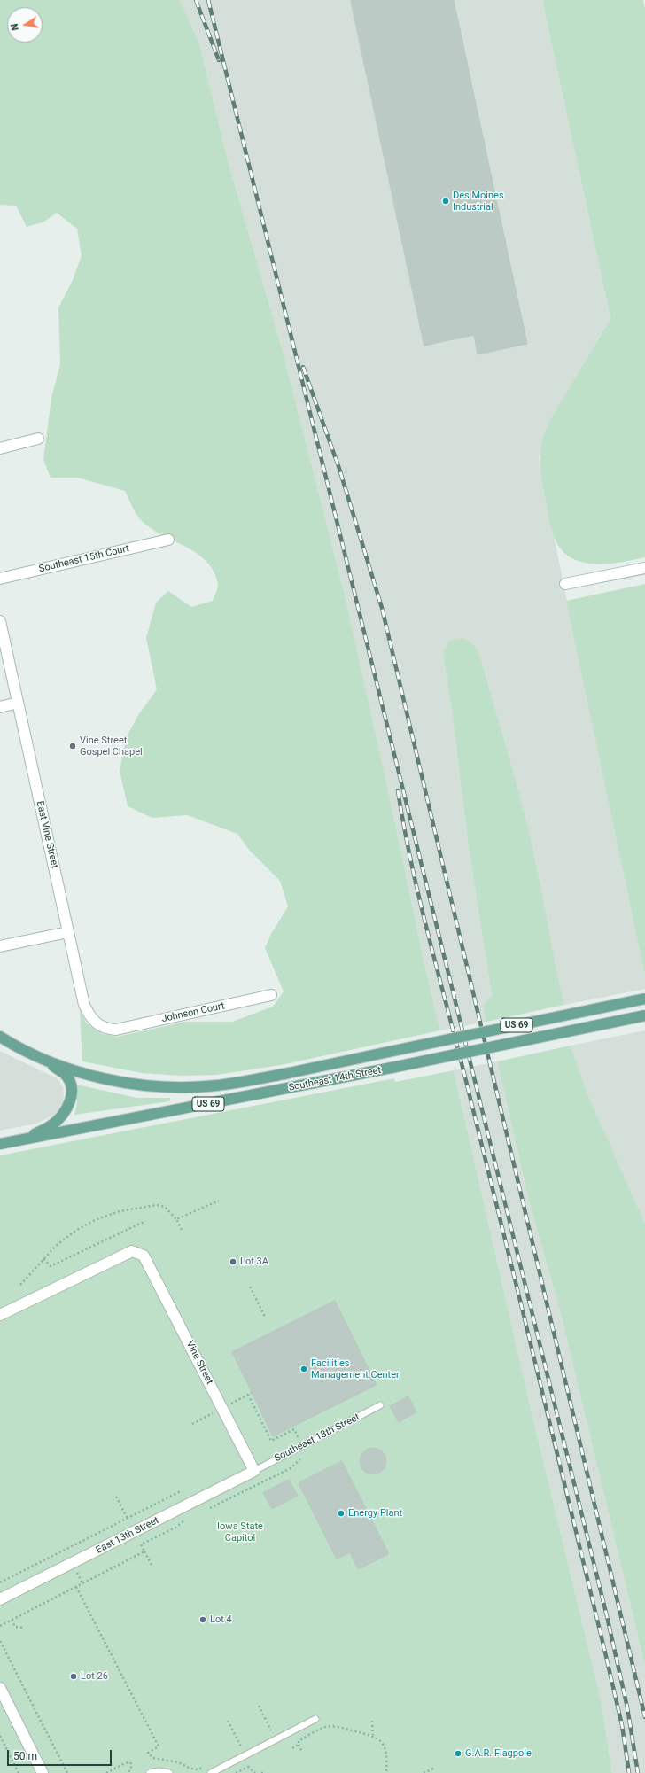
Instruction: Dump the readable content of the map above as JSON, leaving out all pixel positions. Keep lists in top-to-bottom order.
{
  "streets": {
    "main road": ["US 69", "Southeast 14th Street"],
    "street": [
      "Southeast 15th Court",
      "East Vine Street",
      "Johnson Court",
      "Vine Street",
      "East 13th Street"
    ],
    "lane": ["Southeast 13th Street"]
  },
  "crossings": [
    ["East Vine Street", "Johnson Court"],
    ["US 69", "Southeast 14th Street"],
    ["Vine Street", "Southeast 13th Street"],
    ["Vine Street", "East 13th Street"],
    ["Southeast 13th Street", "East 13th Street"]
  ],
  "parks": ["Iowa State Capitol"],
  "places": [
    "Des Moines Industrial",
    "Vine Street Gospel Chapel",
    "Lot 3A",
    "Facilities Management Center",
    "Energy Plant",
    "Lot 4",
    "Lot 26",
    "G.A.R. Flagpole"
  ],
  "scale_bar": "50 m",
  "north": "left"
}
